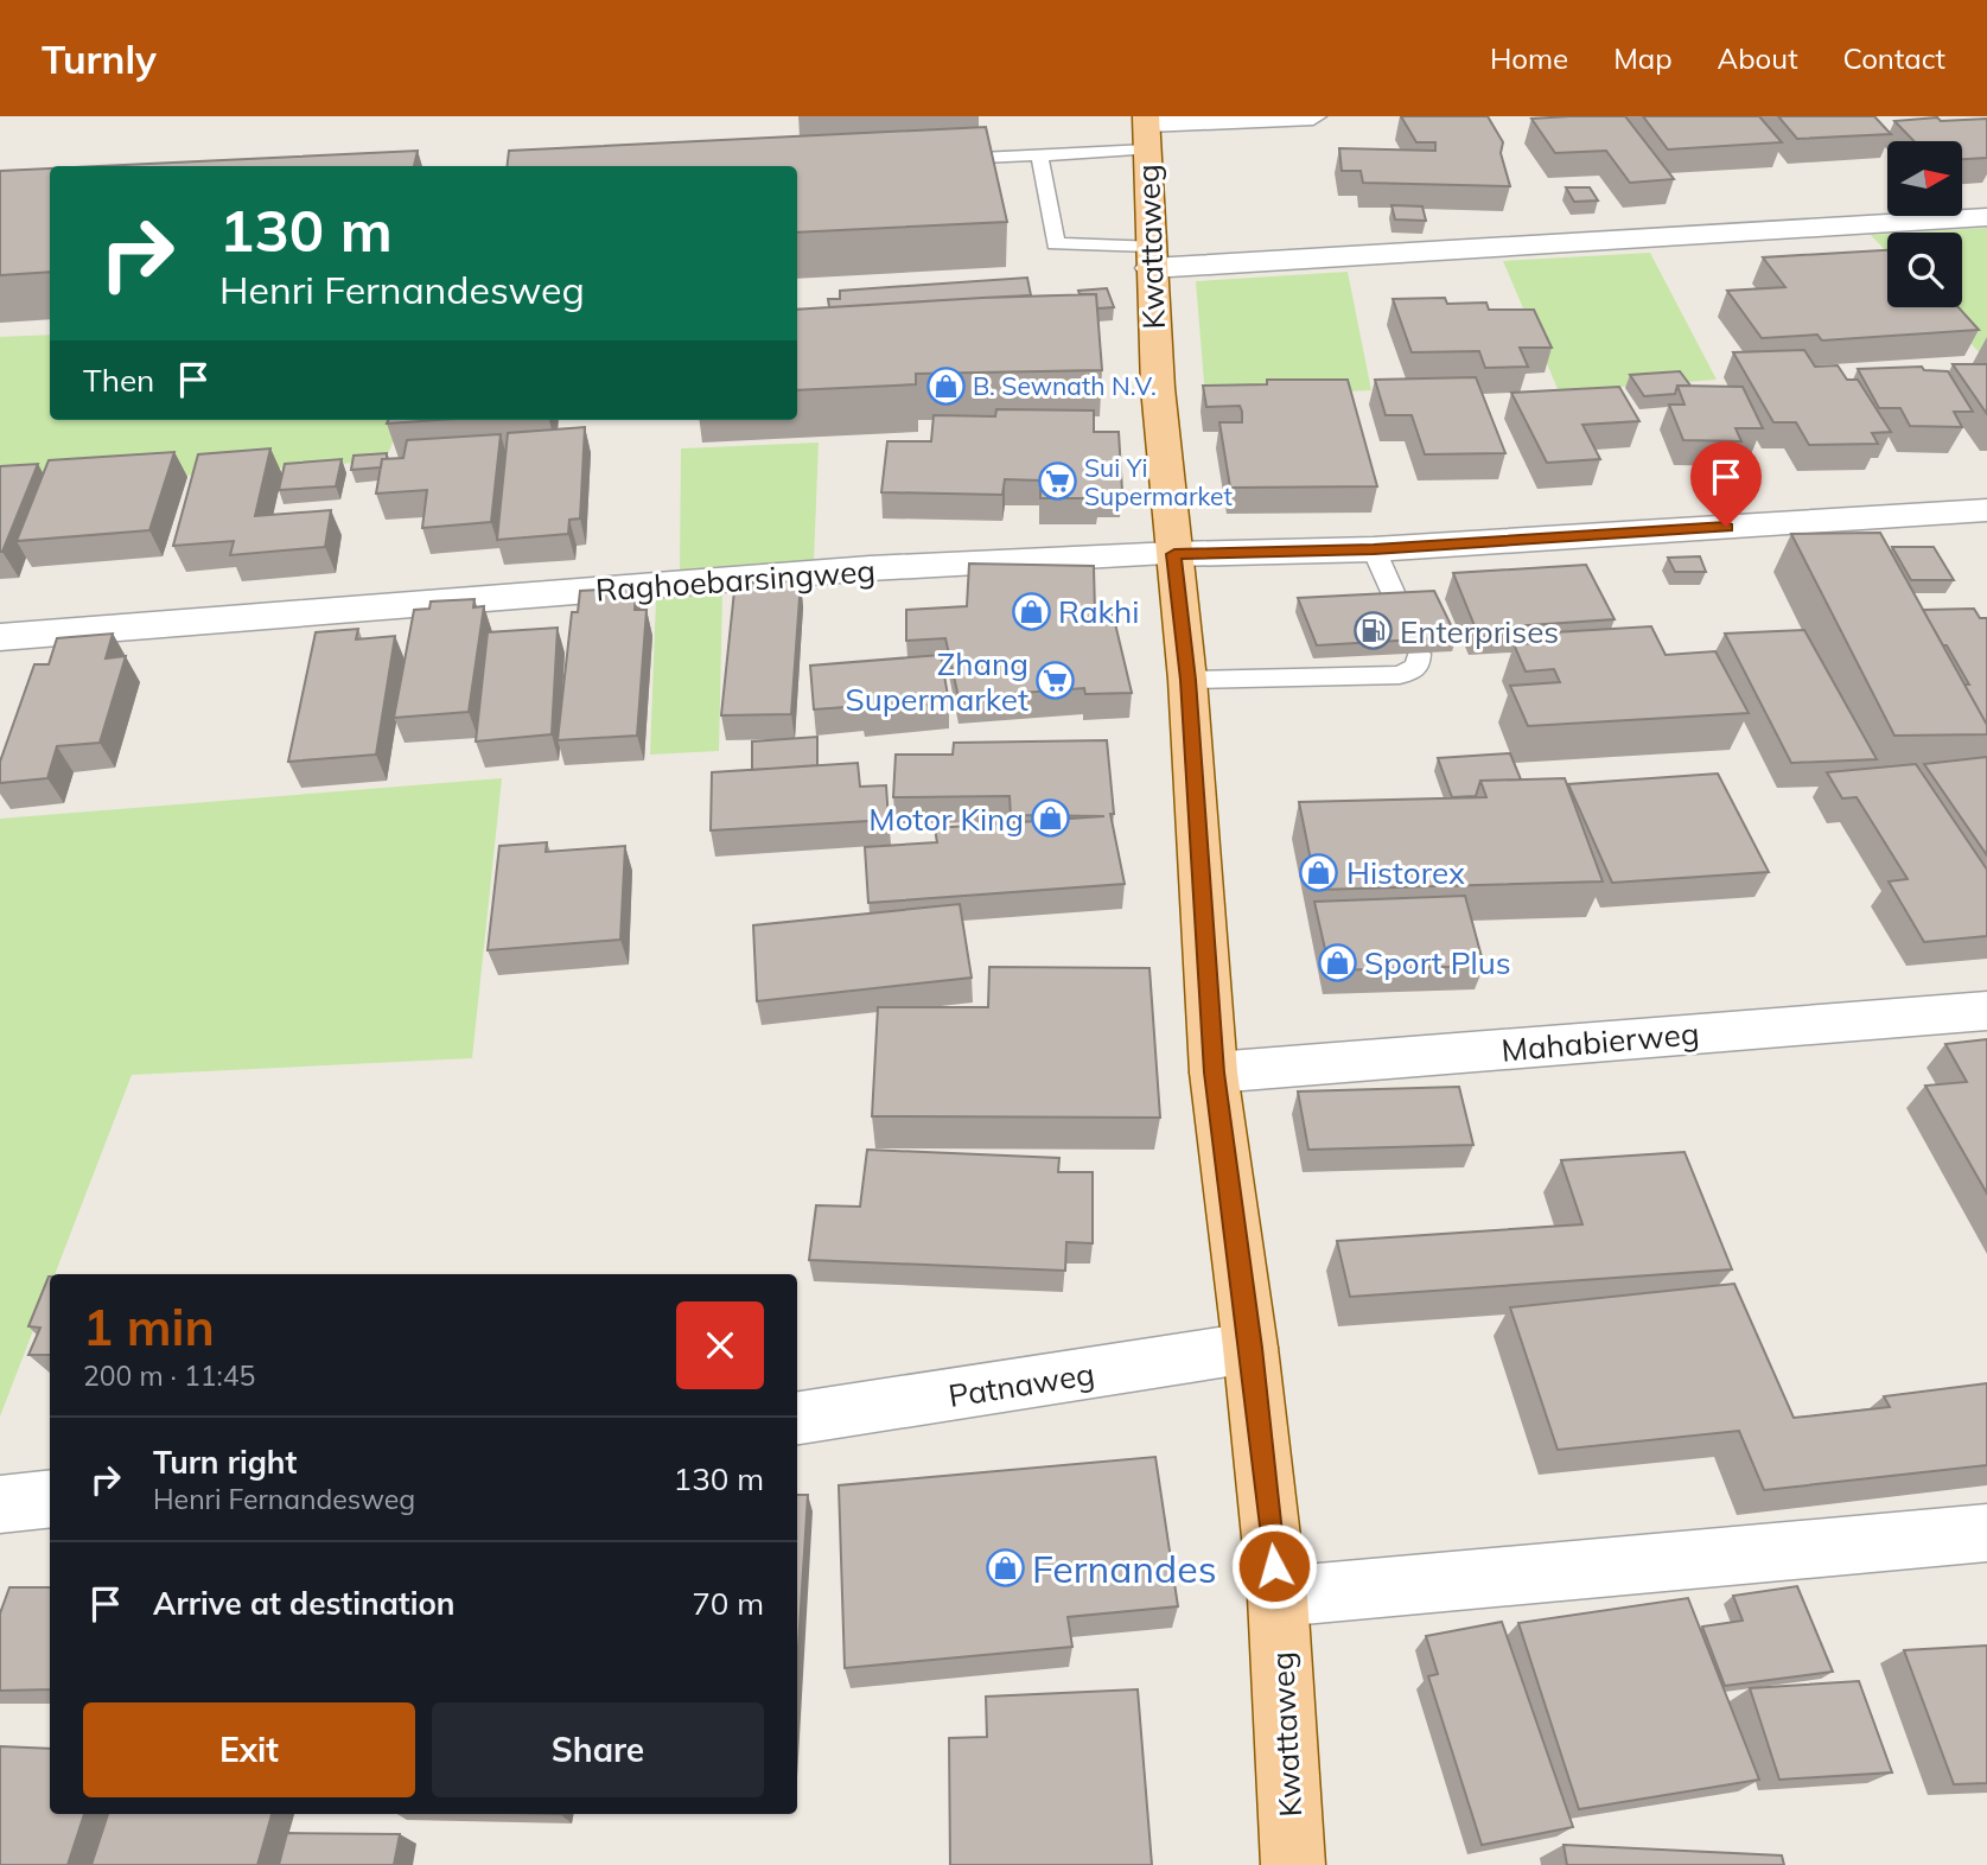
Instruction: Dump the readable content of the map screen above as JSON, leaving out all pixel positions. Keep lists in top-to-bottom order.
{
  "streets": {
    "main road": ["Kwattaweg"],
    "street": ["Raghoebarsingweg", "Mahabierweg", "Patnaweg"]
  },
  "crossings": [
    ["Kwattaweg", "Raghoebarsingweg"],
    ["Kwattaweg", "Mahabierweg"],
    ["Kwattaweg", "Patnaweg"]
  ],
  "places": {
    "shop": [
      "B. Sewnath N.V.",
      "Rakhi",
      "Motor King",
      "Historex",
      "Sport Plus",
      "Fernandes"
    ],
    "supermarket": ["Sui Yi Supermarket", "Zhang Supermarket"],
    "fuel station": ["Enterprises"]
  },
  "north": "right",
  "page": {
    "header": "Turnly",
    "nav": [
      "Home",
      "Map",
      "About",
      "Contact"
    ],
    "turn": ["130 m", "Henri Fernandesweg"],
    "then": "Then",
    "heading": ["1 min", "200 m · 11:45"],
    "list": [
      {
        "name": "Turn right",
        "note": "Henri Fernandesweg",
        "value": "130 m"
      },
      {
        "name": "Arrive at destination",
        "value": "70 m"
      }
    ],
    "buttons": ["Exit", "Share"]
  }
}
